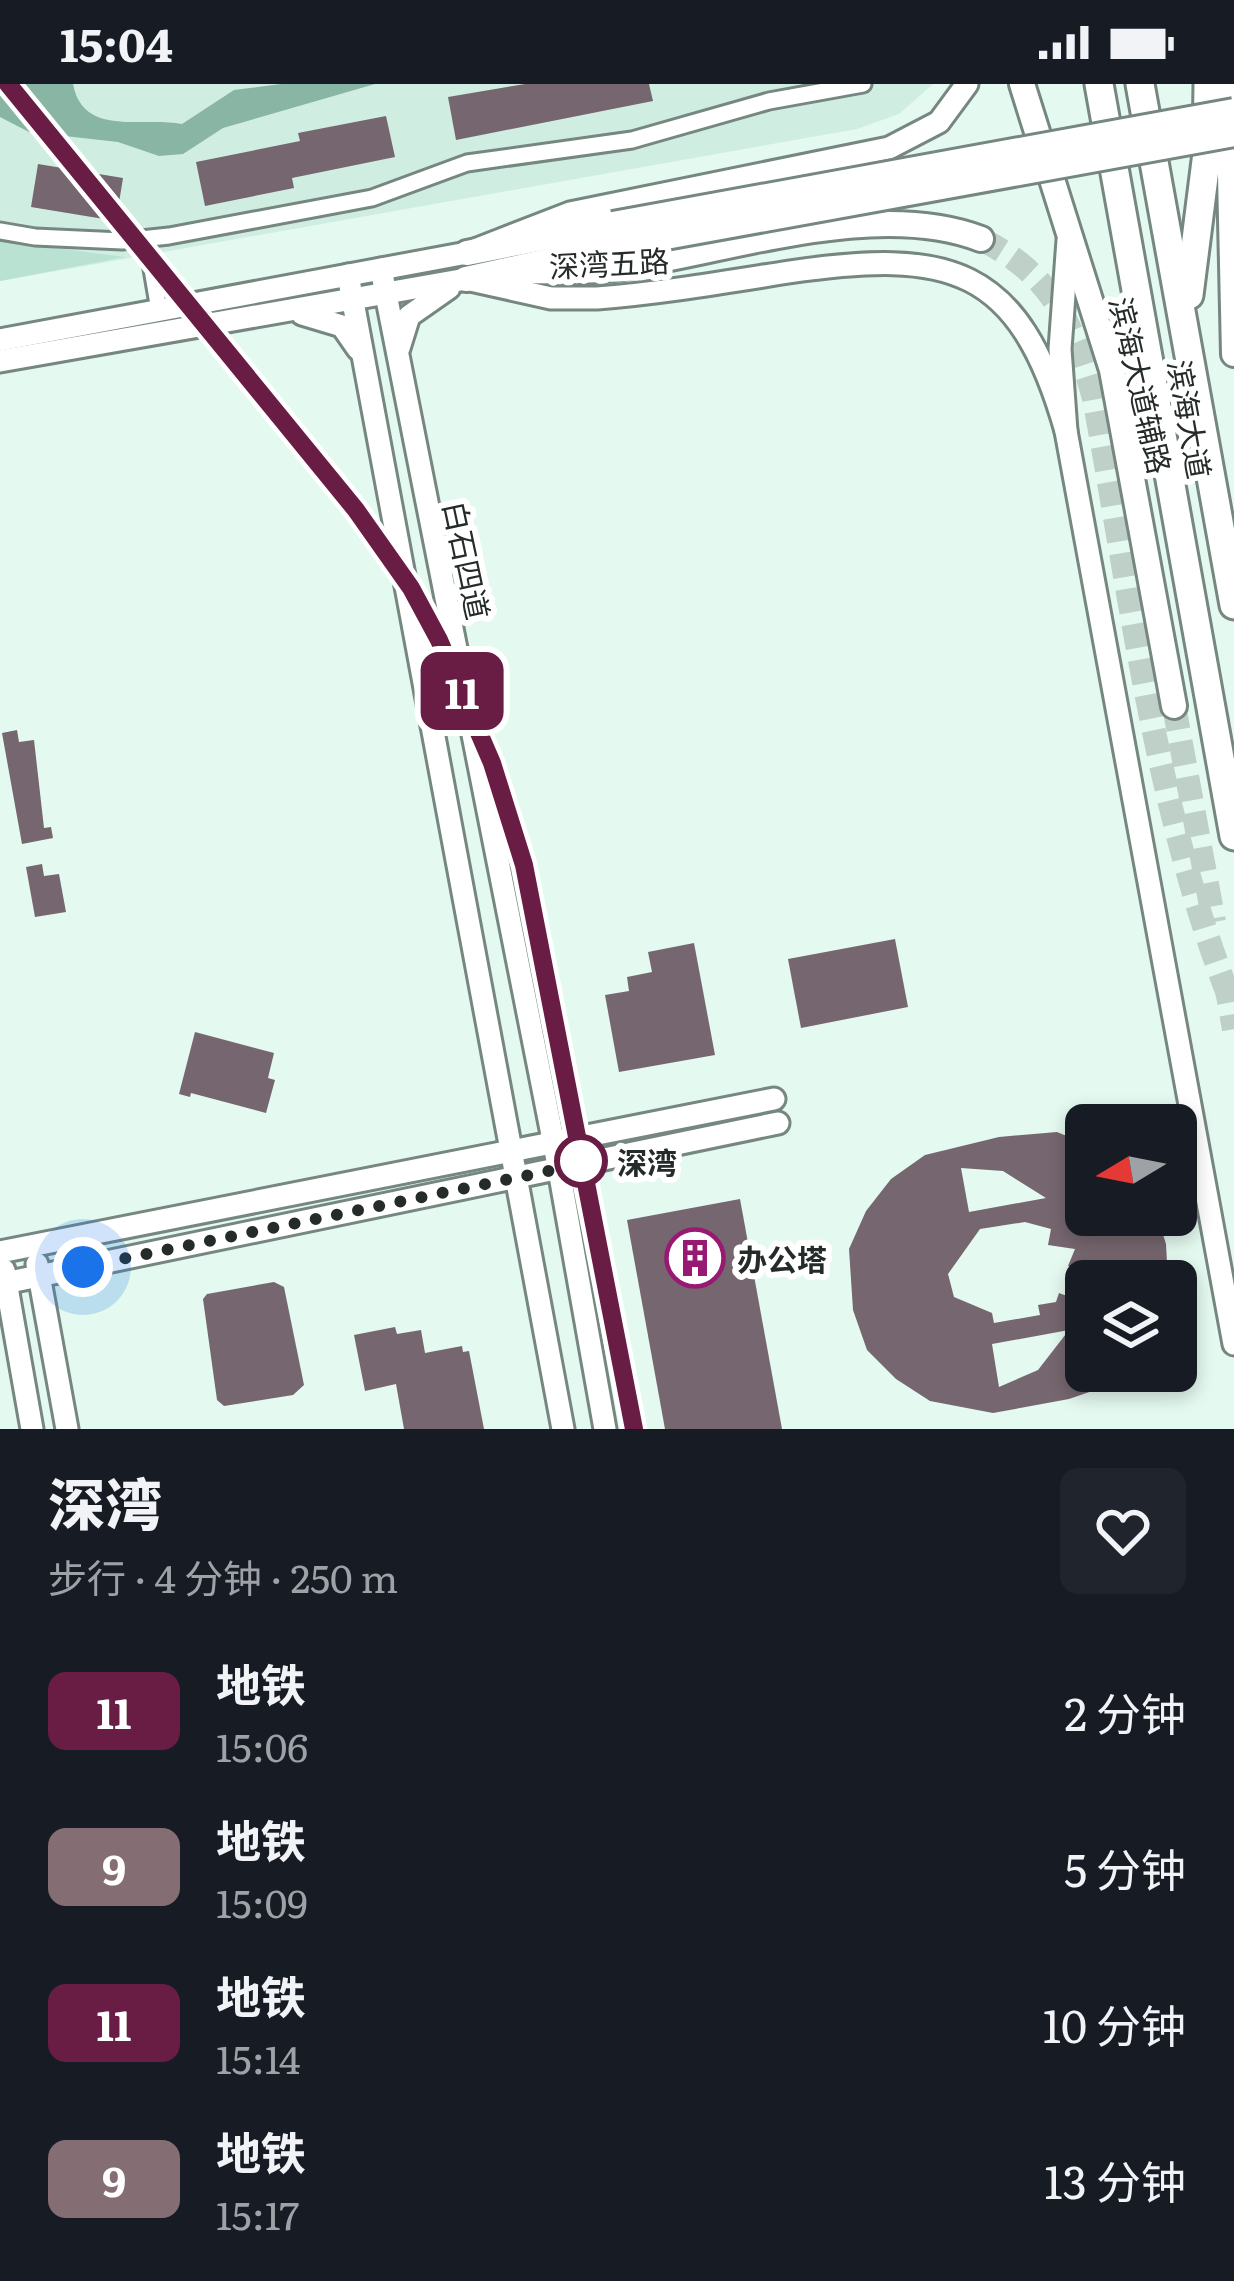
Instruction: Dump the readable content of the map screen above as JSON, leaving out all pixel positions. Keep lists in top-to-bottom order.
{
  "streets": {
    "highway": ["滨海大道"],
    "main road": ["滨海大道辅路"],
    "street": ["深湾五路", "白石四道"]
  },
  "crossings": [
    ["深湾五路", "白石四道"]
  ],
  "places": {
    "other": ["深湾"],
    "building": ["办公塔"]
  },
  "lines": ["metro line 11"],
  "north": "left",
  "page": {
    "status": "15:04",
    "on_map": "11",
    "heading": ["深湾", "步行 · 4 分钟 · 250 m"],
    "list": [
      {
        "mark": "11",
        "name": "地铁",
        "note": "15:06",
        "value": "2 分钟"
      },
      {
        "mark": "9",
        "name": "地铁",
        "note": "15:09",
        "value": "5 分钟"
      },
      {
        "mark": "11",
        "name": "地铁",
        "note": "15:14",
        "value": "10 分钟"
      },
      {
        "mark": "9",
        "name": "地铁",
        "note": "15:17",
        "value": "13 分钟"
      }
    ]
  }
}
